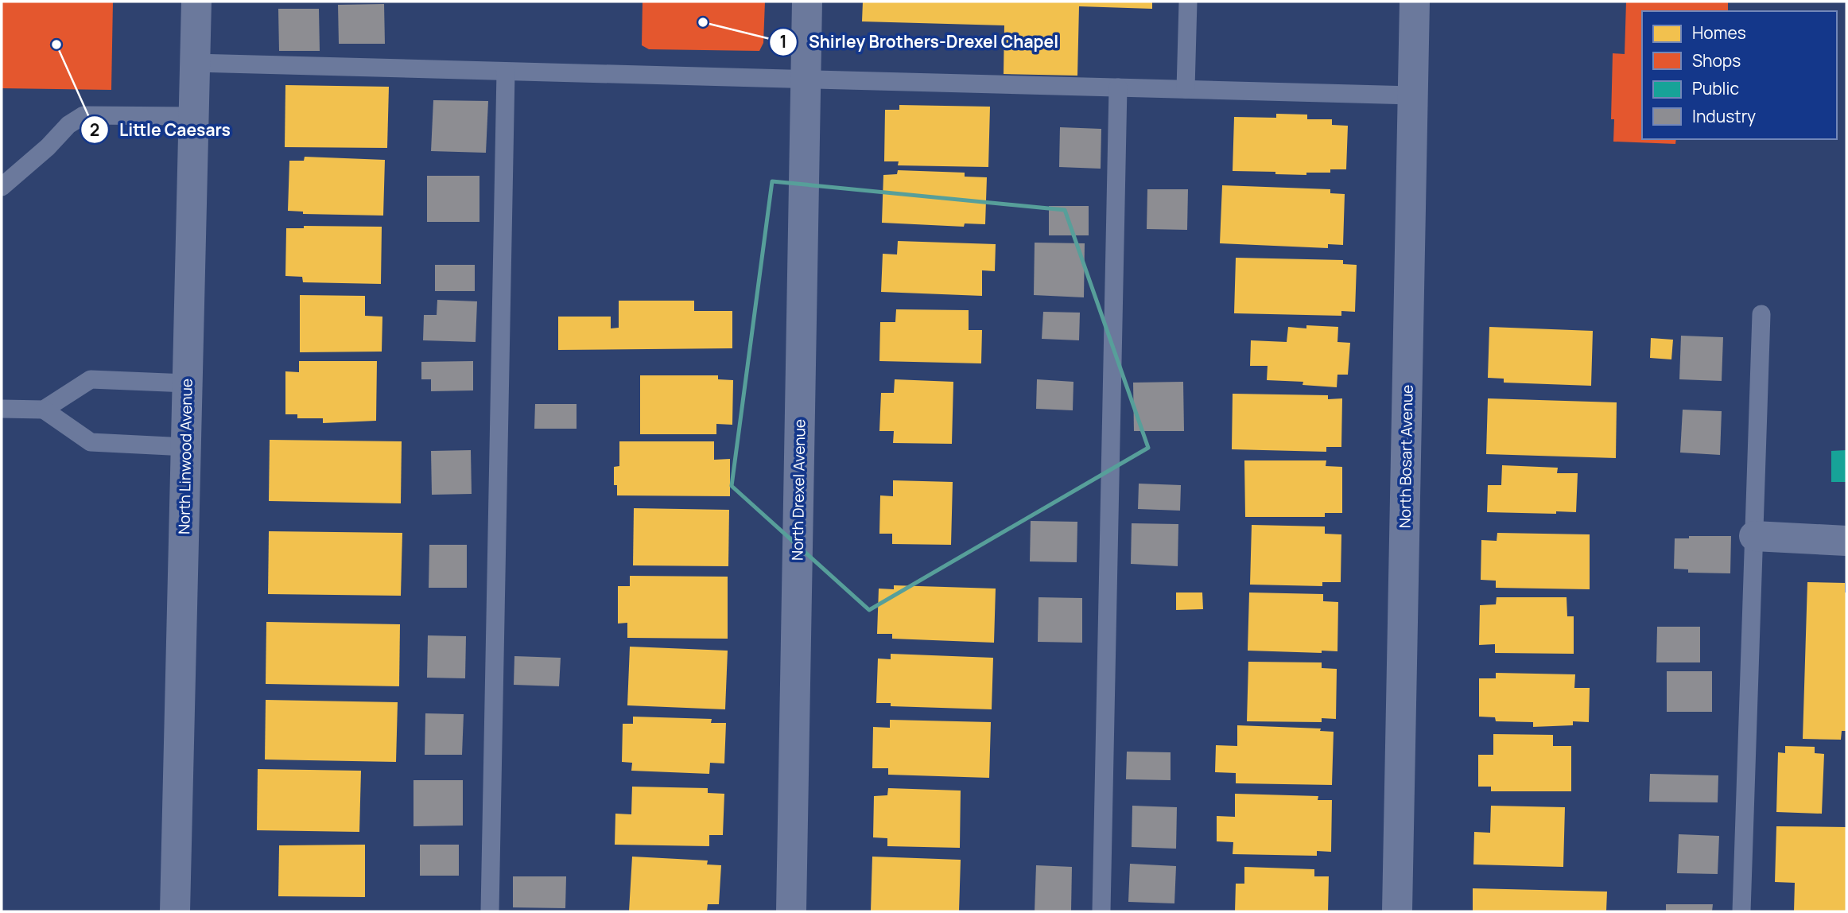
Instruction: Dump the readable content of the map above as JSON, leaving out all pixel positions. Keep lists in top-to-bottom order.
{
  "streets": {
    "street": ["North Linwood Avenue", "North Bosart Avenue", "North Drexel Avenue"]
  },
  "places": ["Shirley Brothers-Drexel Chapel", "Little Caesars"],
  "legend": [
    "Homes",
    "Shops",
    "Public",
    "Industry"
  ]
}
